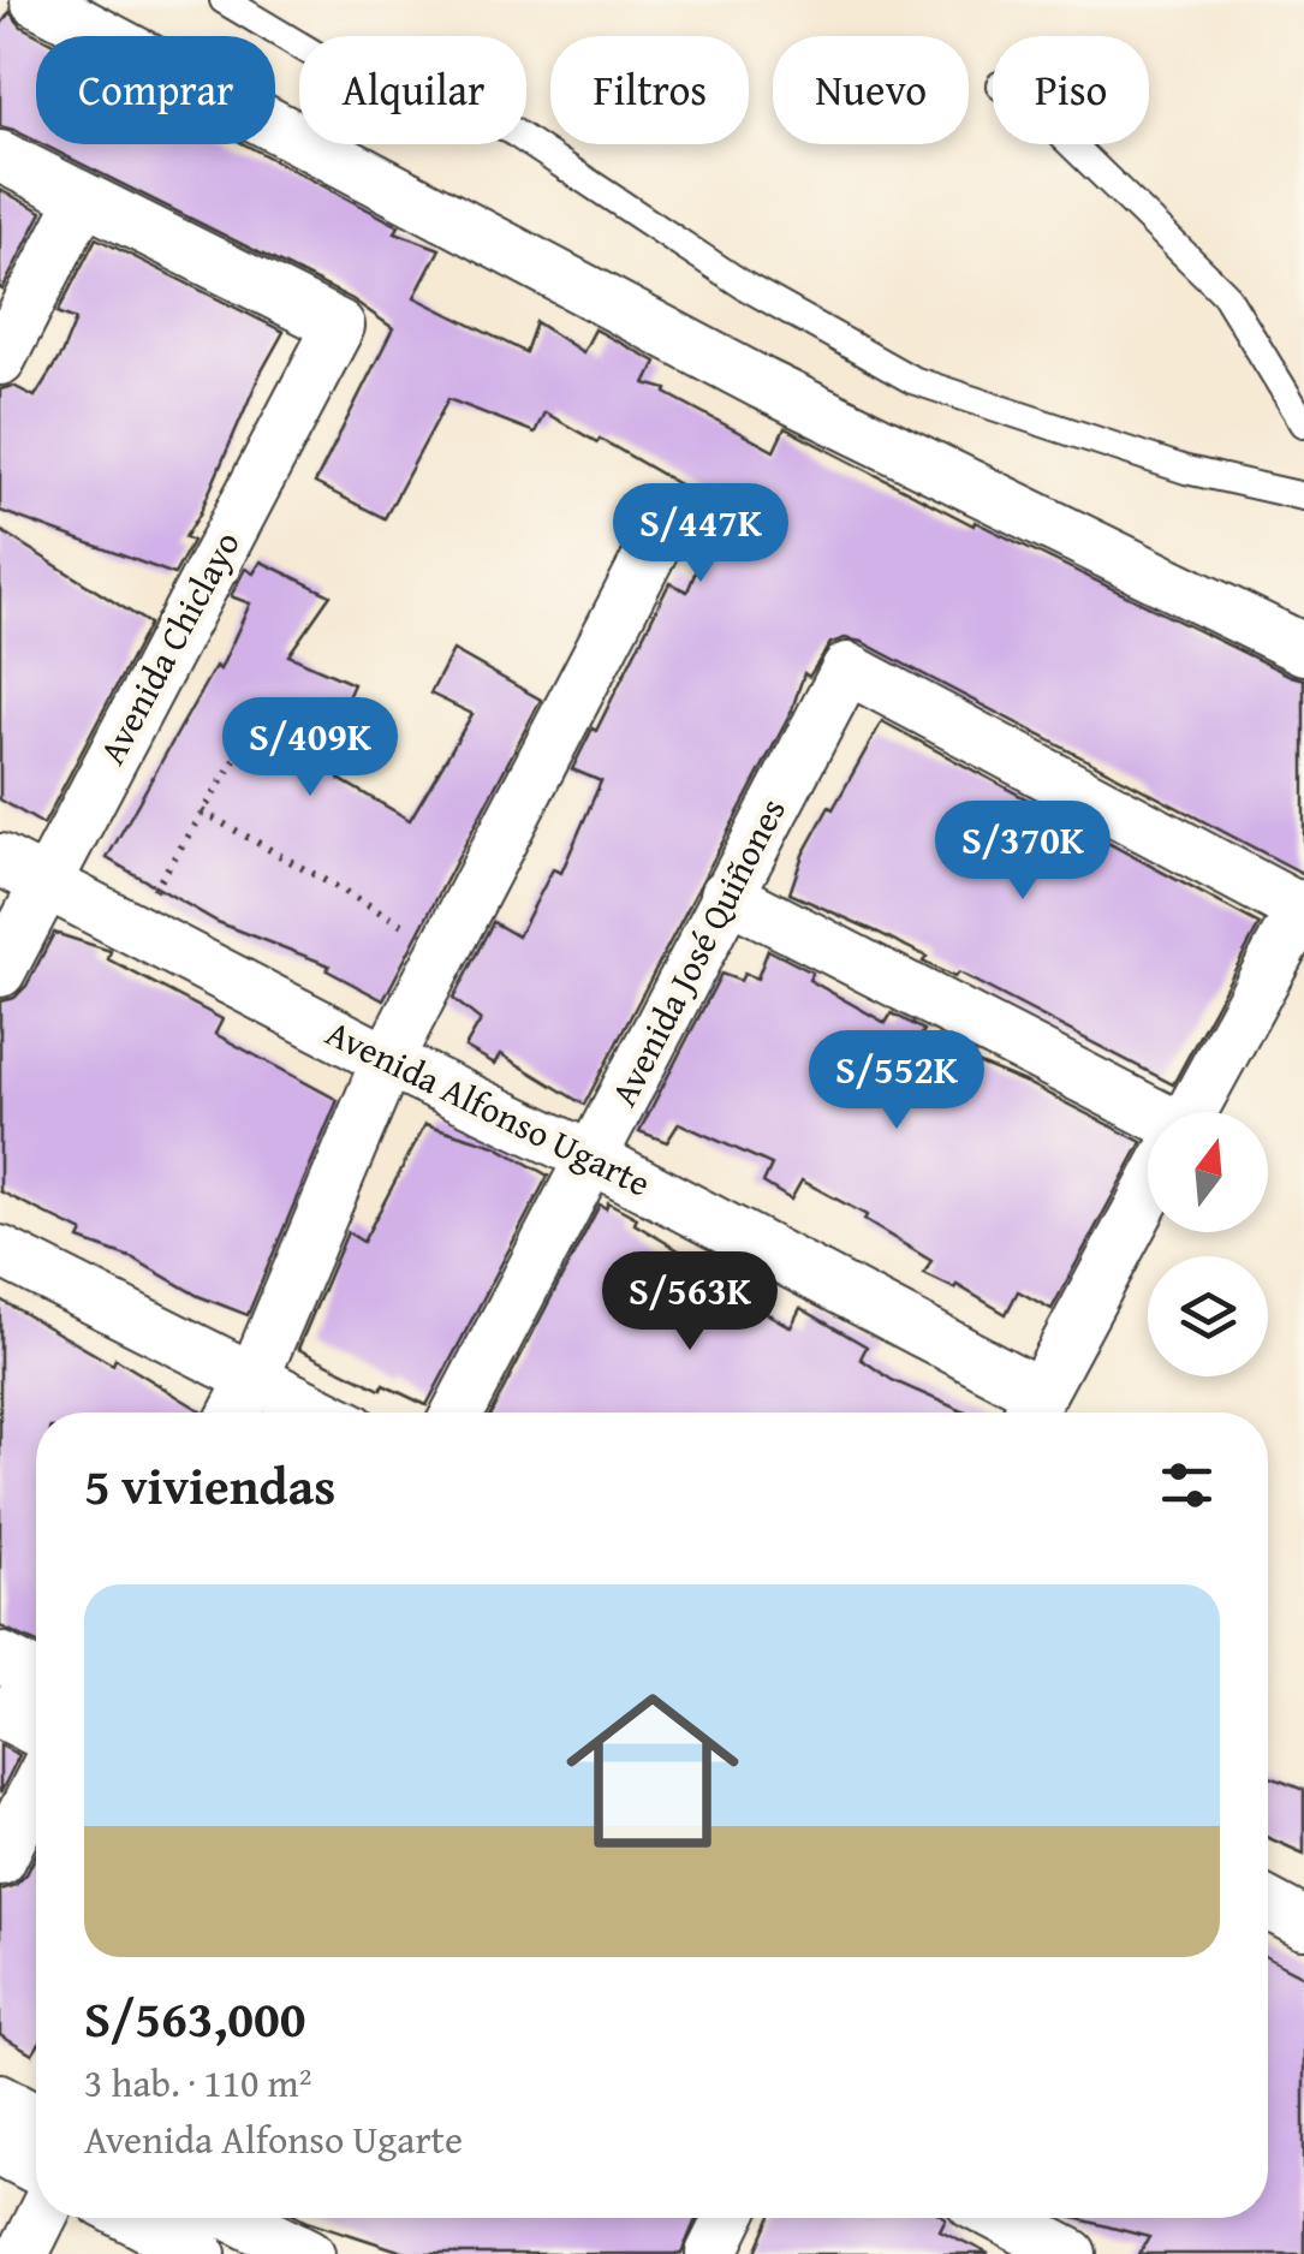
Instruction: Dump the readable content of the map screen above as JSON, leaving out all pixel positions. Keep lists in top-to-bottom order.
{
  "streets": {
    "street": ["Avenida Chiclayo", "Avenida José Quiñones", "Avenida Alfonso Ugarte"]
  },
  "crossings": [
    ["Avenida Chiclayo", "Avenida Alfonso Ugarte"],
    ["Avenida José Quiñones", "Avenida Alfonso Ugarte"]
  ],
  "north": "top",
  "page": {
    "chip": [
      "Comprar",
      "Alquilar",
      "Filtros",
      "Nuevo",
      "Piso"
    ],
    "price": [
      "S/447K",
      "S/409K",
      "S/370K",
      "S/552K",
      "S/563K"
    ],
    "heading": "5 viviendas",
    "list": [
      {
        "name": "S/563,000",
        "note": "3 hab. · 110 m² · Avenida Alfonso Ugarte"
      }
    ]
  }
}
